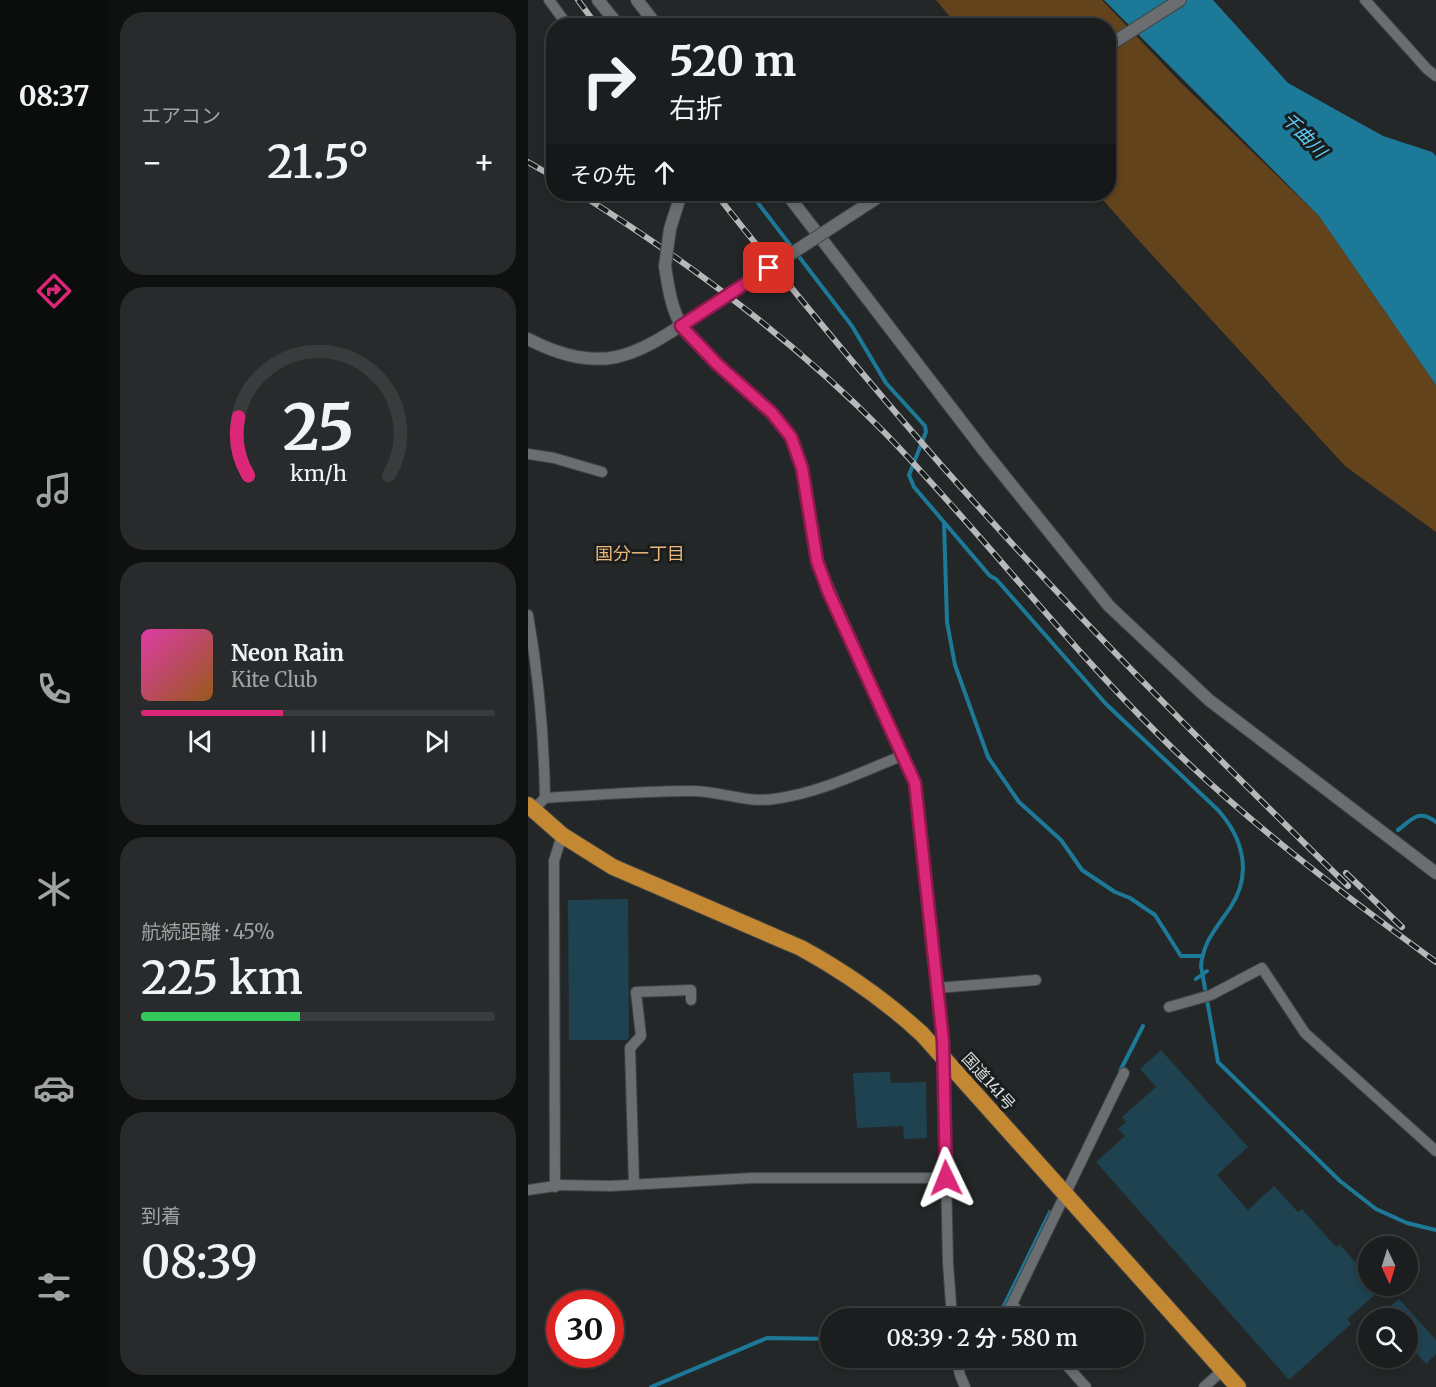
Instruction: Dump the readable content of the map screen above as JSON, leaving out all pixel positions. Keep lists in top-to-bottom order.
{
  "streets": {
    "highway": ["国道141号"]
  },
  "districts": ["国分一丁目"],
  "water": ["千曲川"],
  "north": "bottom",
  "page": {
    "tabs": "08:37",
    "tile": [
      "エアコン",
      ["航続距離 · 45%", "225 km"],
      ["到着", "08:39"]
    ],
    "turn": ["520 m", "右折"],
    "heat": ["−", "21.5°", "+"],
    "then": "その先",
    "song": ["Neon Rain", "Kite Club"],
    "limit": "30",
    "trip": "08:39 · 2 分 · 580 m",
    "gauge": ["25", "km/h"]
  }
}
